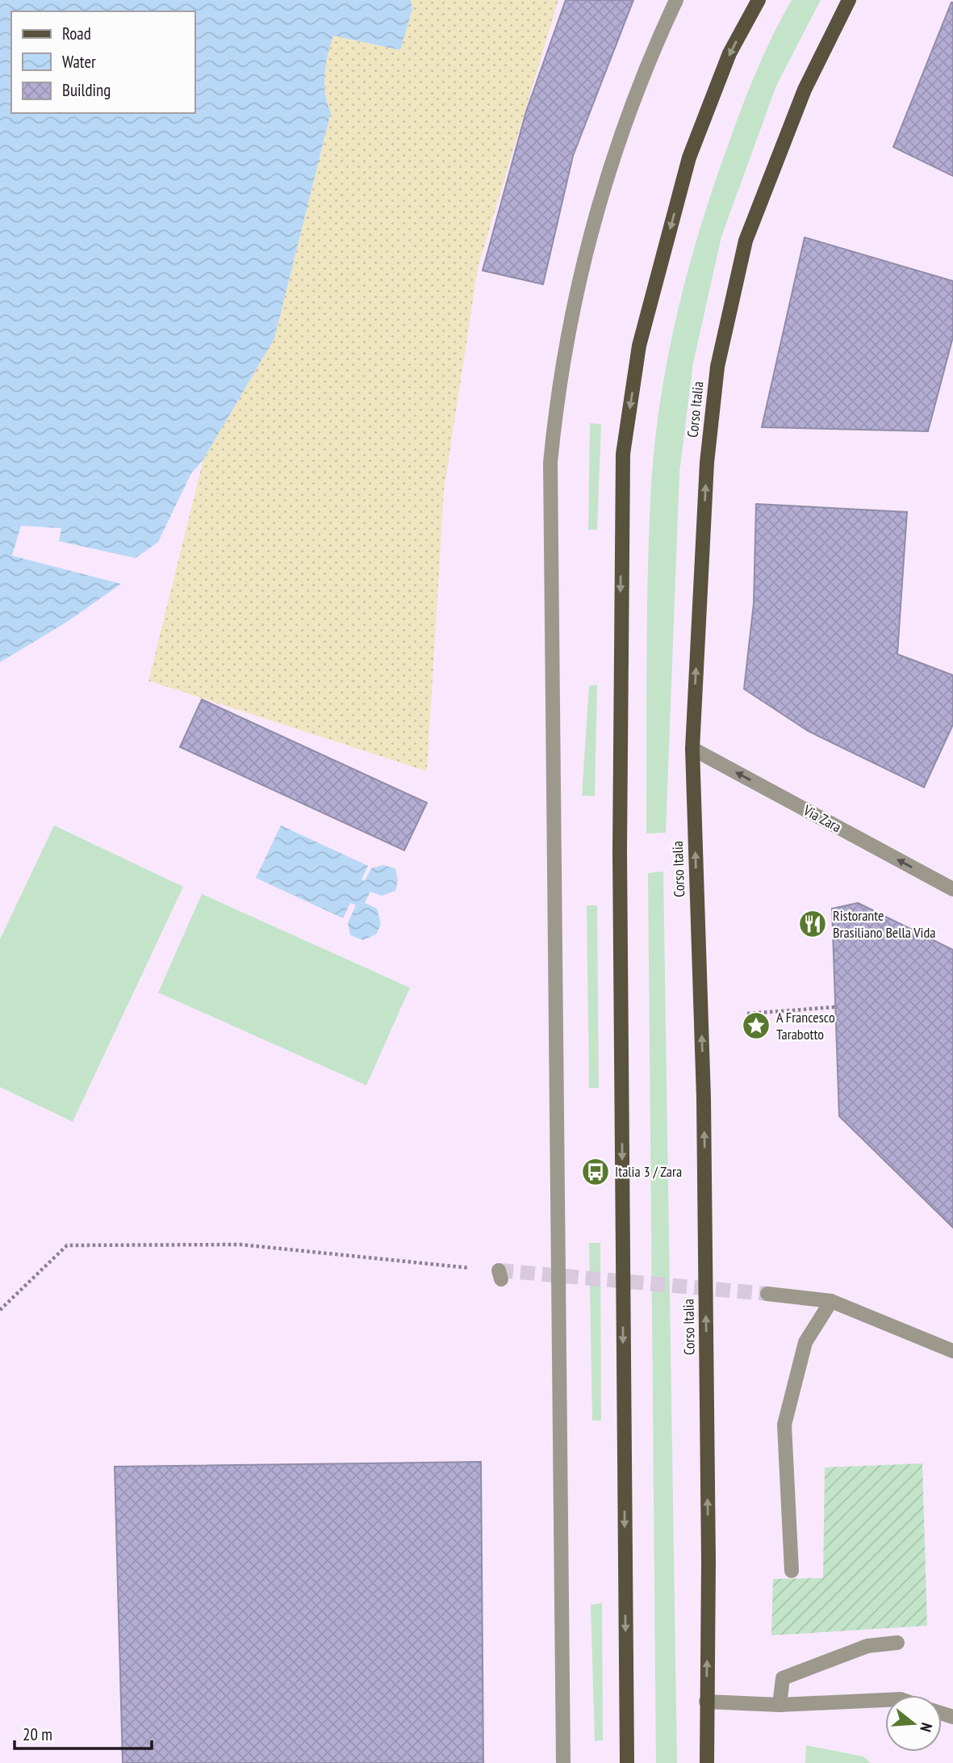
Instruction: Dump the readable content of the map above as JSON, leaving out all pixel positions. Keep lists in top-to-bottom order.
{
  "streets": {
    "main road": ["Corso Italia"],
    "street": ["Via Zara"]
  },
  "crossings": [
    ["Corso Italia", "Via Zara"]
  ],
  "one_way": ["Via Zara"],
  "places": {
    "restaurant": ["Ristorante Brasiliano Bella Vida"],
    "place": ["A Francesco Tarabotto"],
    "bus stop": ["Italia 3 / Zara"]
  },
  "legend": ["Road", "Water", "Building"],
  "scale_bar": "20 m",
  "north": "right"
}
